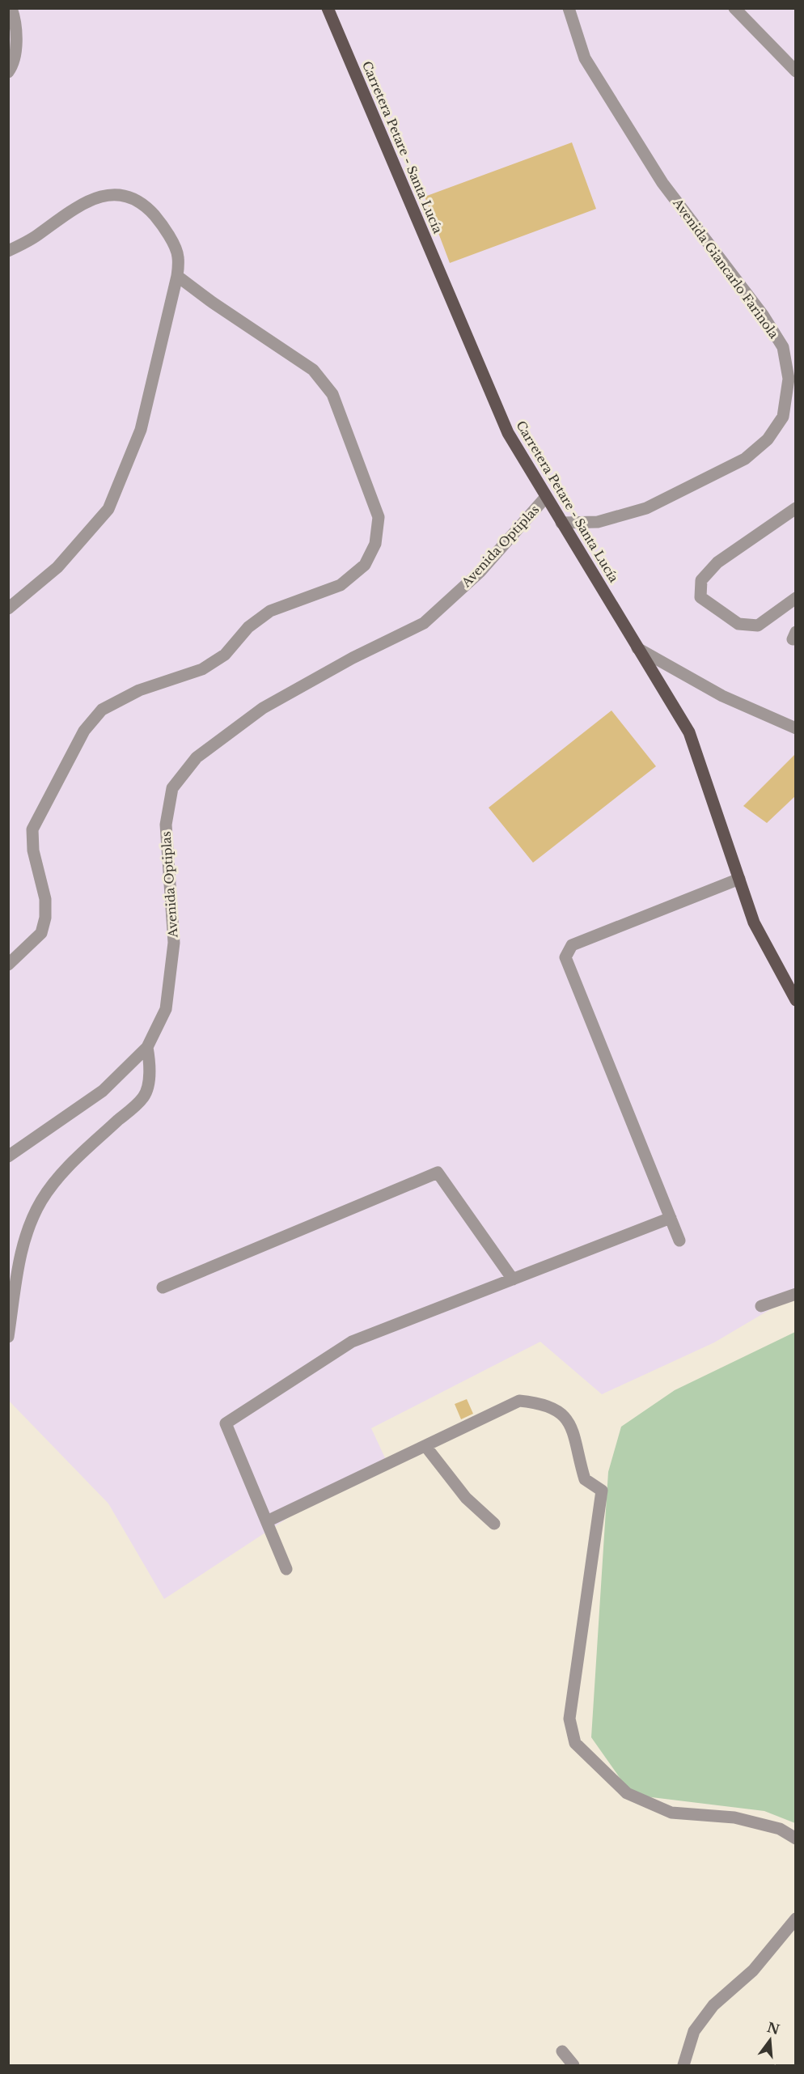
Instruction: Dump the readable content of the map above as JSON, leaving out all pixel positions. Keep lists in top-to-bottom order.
{
  "streets": {
    "main road": ["Carretera Petare - Santa Lucía"],
    "street": ["Avenida Giancarlo Farinola", "Avenida Optiplas"]
  },
  "crossings": [
    ["Carretera Petare - Santa Lucía", "Avenida Giancarlo Farinola"],
    ["Carretera Petare - Santa Lucía", "Avenida Optiplas"]
  ],
  "north": "top"
}
